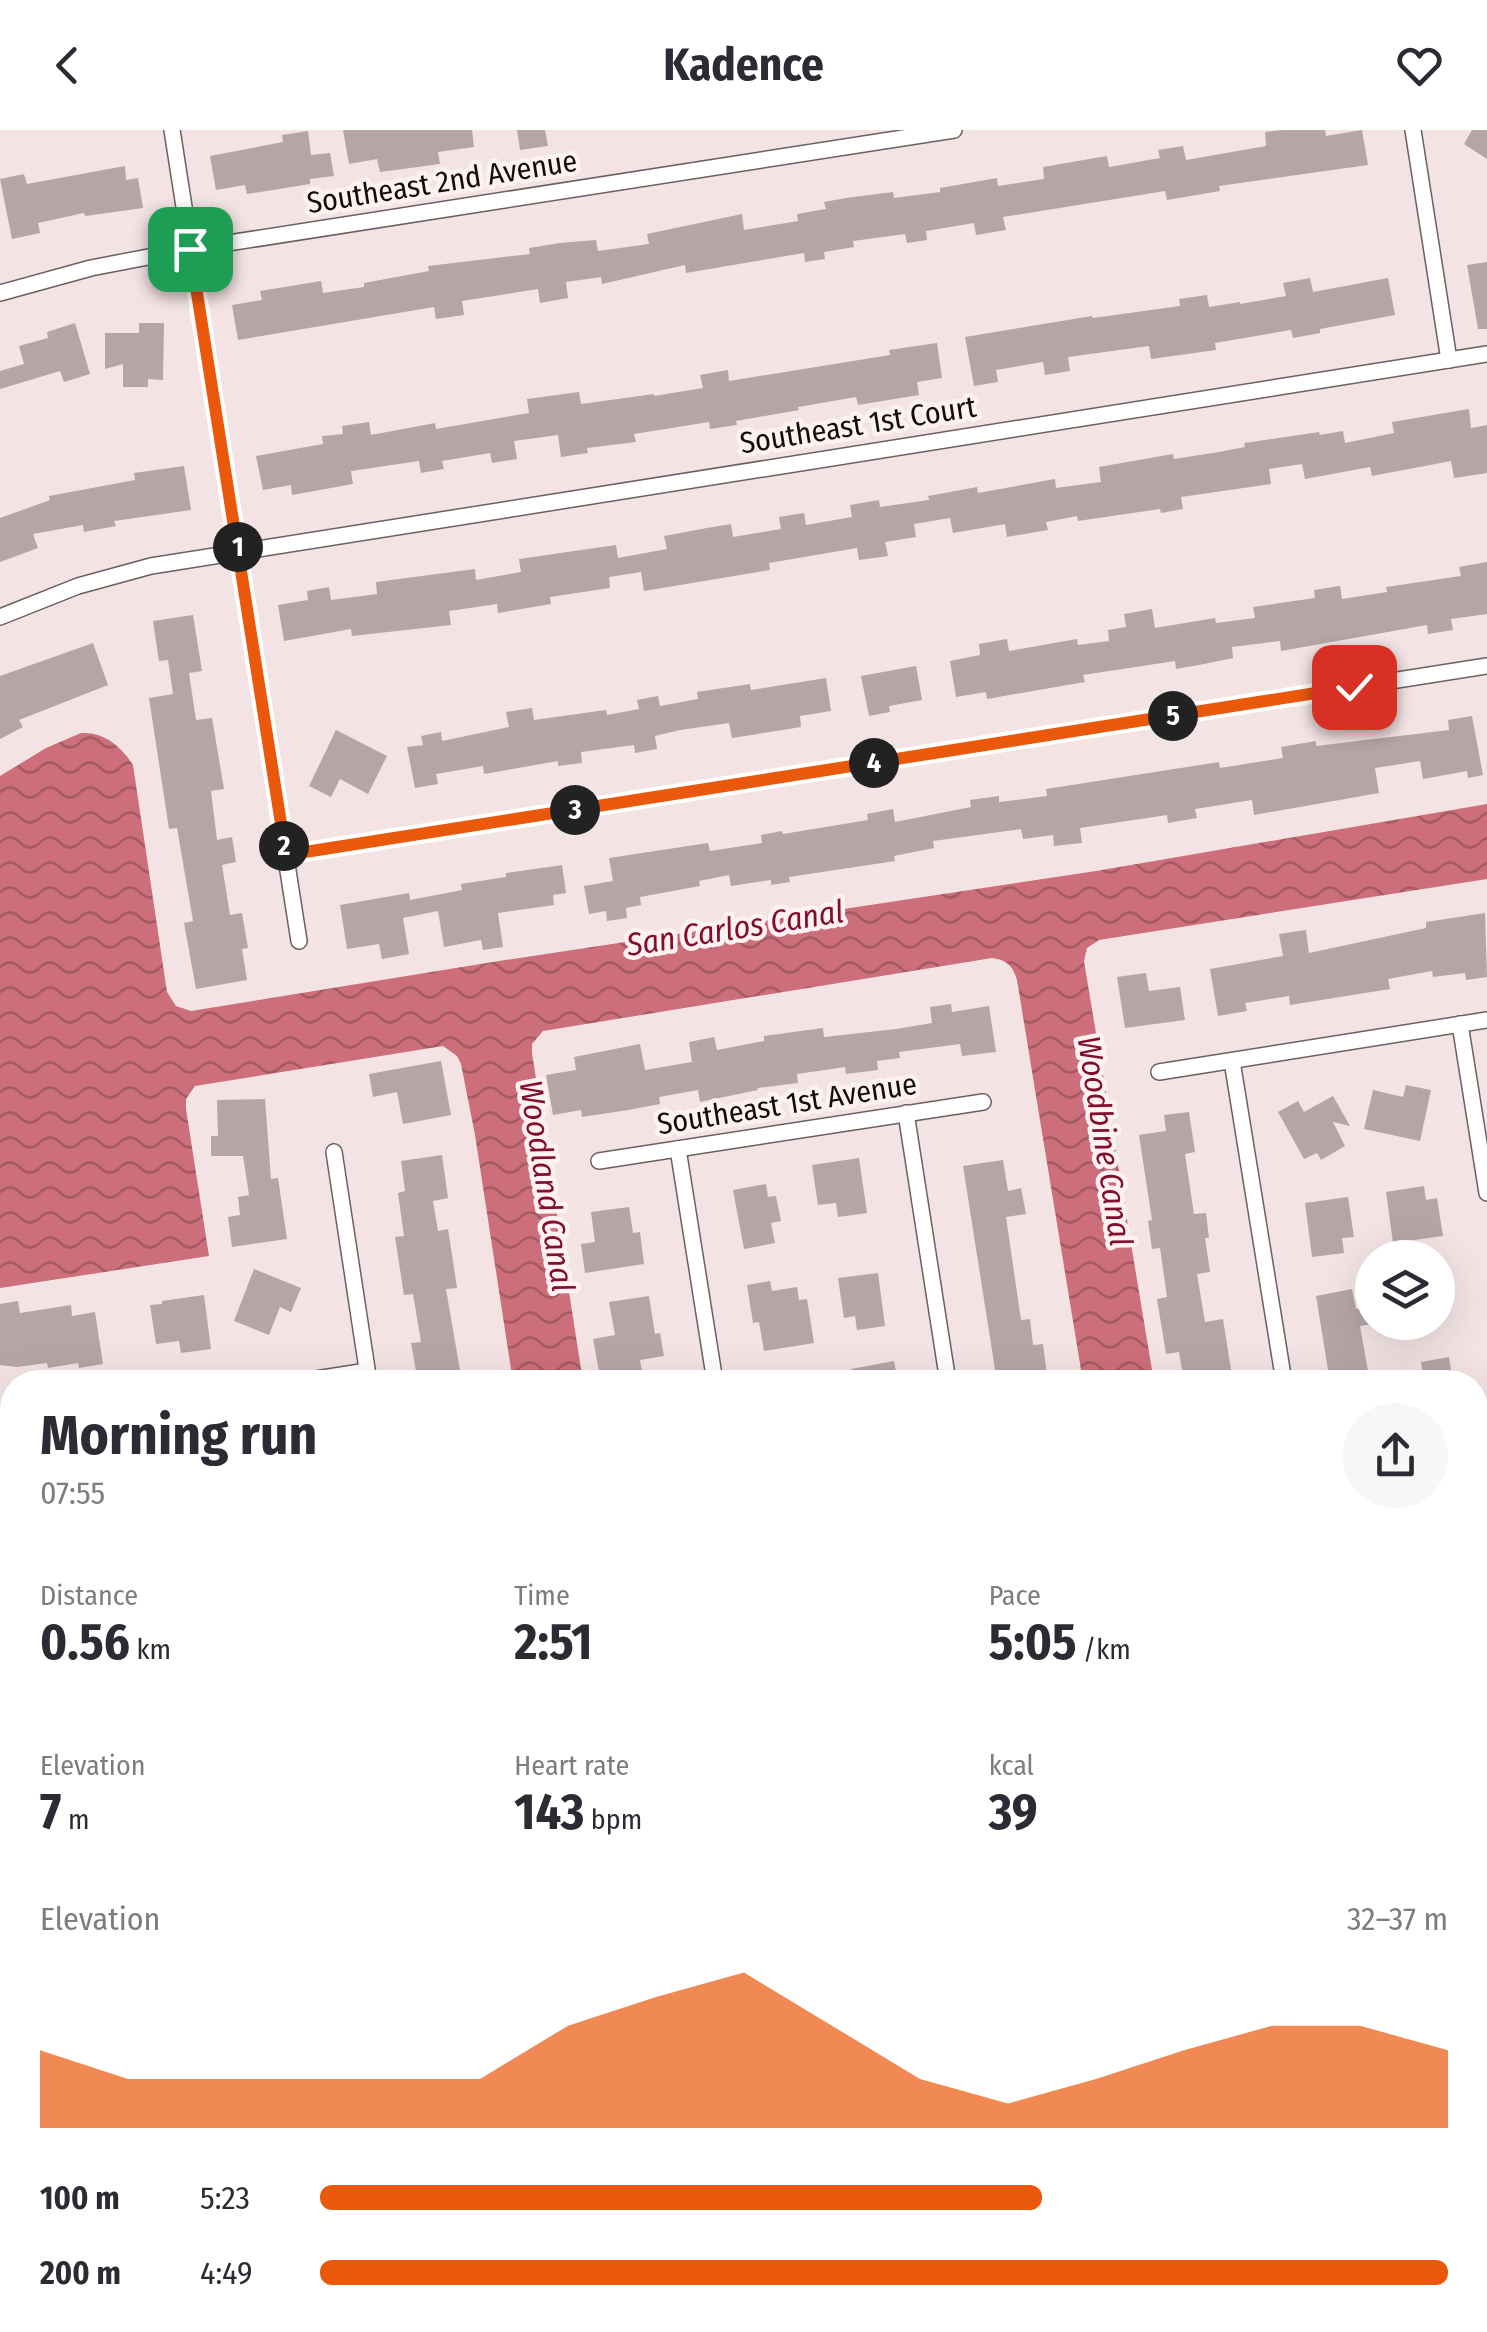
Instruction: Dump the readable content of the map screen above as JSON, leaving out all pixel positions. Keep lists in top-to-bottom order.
{
  "streets": {
    "street": ["Southeast 2nd Avenue", "Southeast 1st Court", "Southeast 1st Avenue"]
  },
  "water": ["San Carlos Canal", "Woodbine Canal", "Woodland Canal"],
  "page": {
    "header": "Kadence",
    "pins": [
      "1",
      "5",
      "4",
      "3",
      "2"
    ],
    "heading": ["Morning run", "07:55"],
    "stats": [
      ["Distance", "0.56 km"],
      ["Time", "2:51"],
      ["Pace", "5:05 /km"],
      ["Elevation", "7 m"],
      ["Heart rate", "143 bpm"],
      ["kcal", "39"]
    ],
    "chart": ["Elevation", "32–37 m"],
    "list": [
      {
        "name": "100 m",
        "note": "5:23"
      },
      {
        "name": "200 m",
        "note": "4:49"
      }
    ]
  }
}
